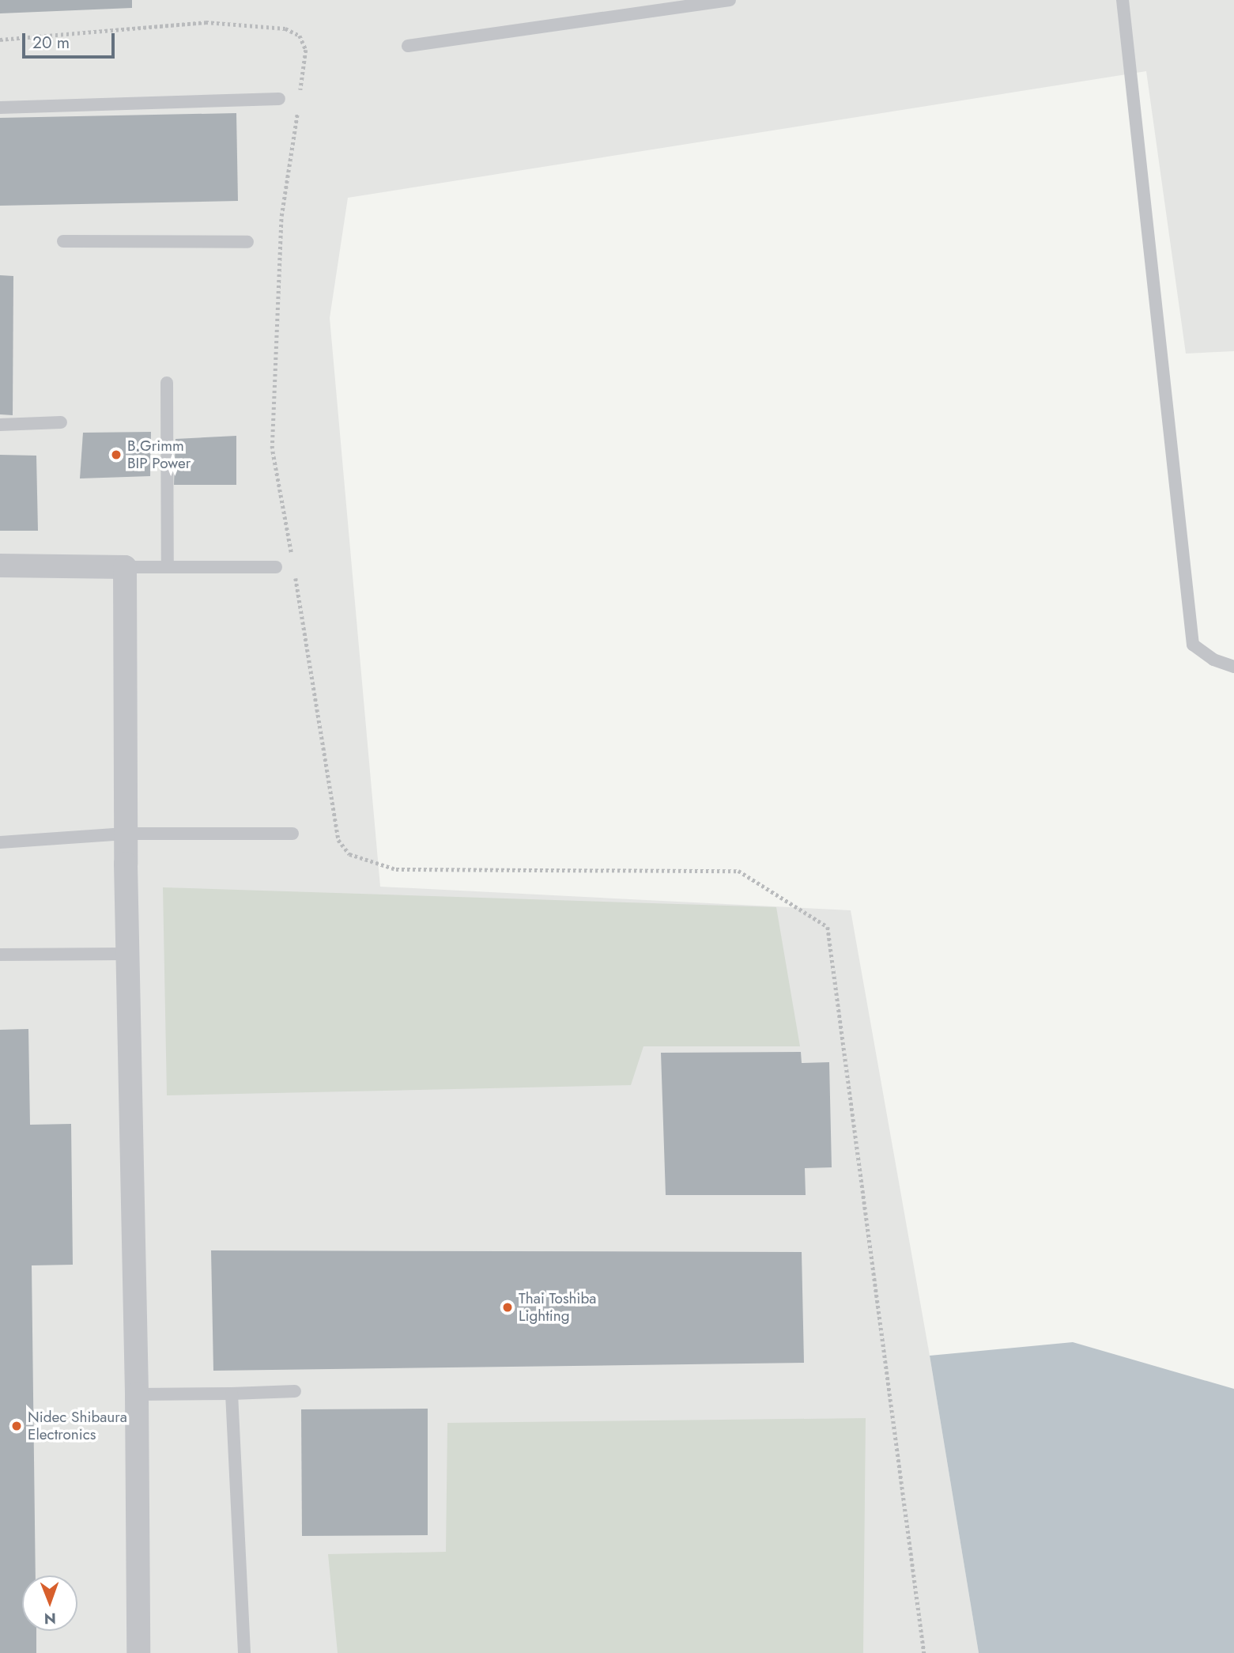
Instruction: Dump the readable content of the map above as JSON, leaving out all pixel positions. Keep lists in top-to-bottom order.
{
  "places": ["B.Grimm BIP Power", "Thai Toshiba Lighting", "Nidec Shibaura Electronics"],
  "scale_bar": "20 m",
  "north": "bottom"
}
